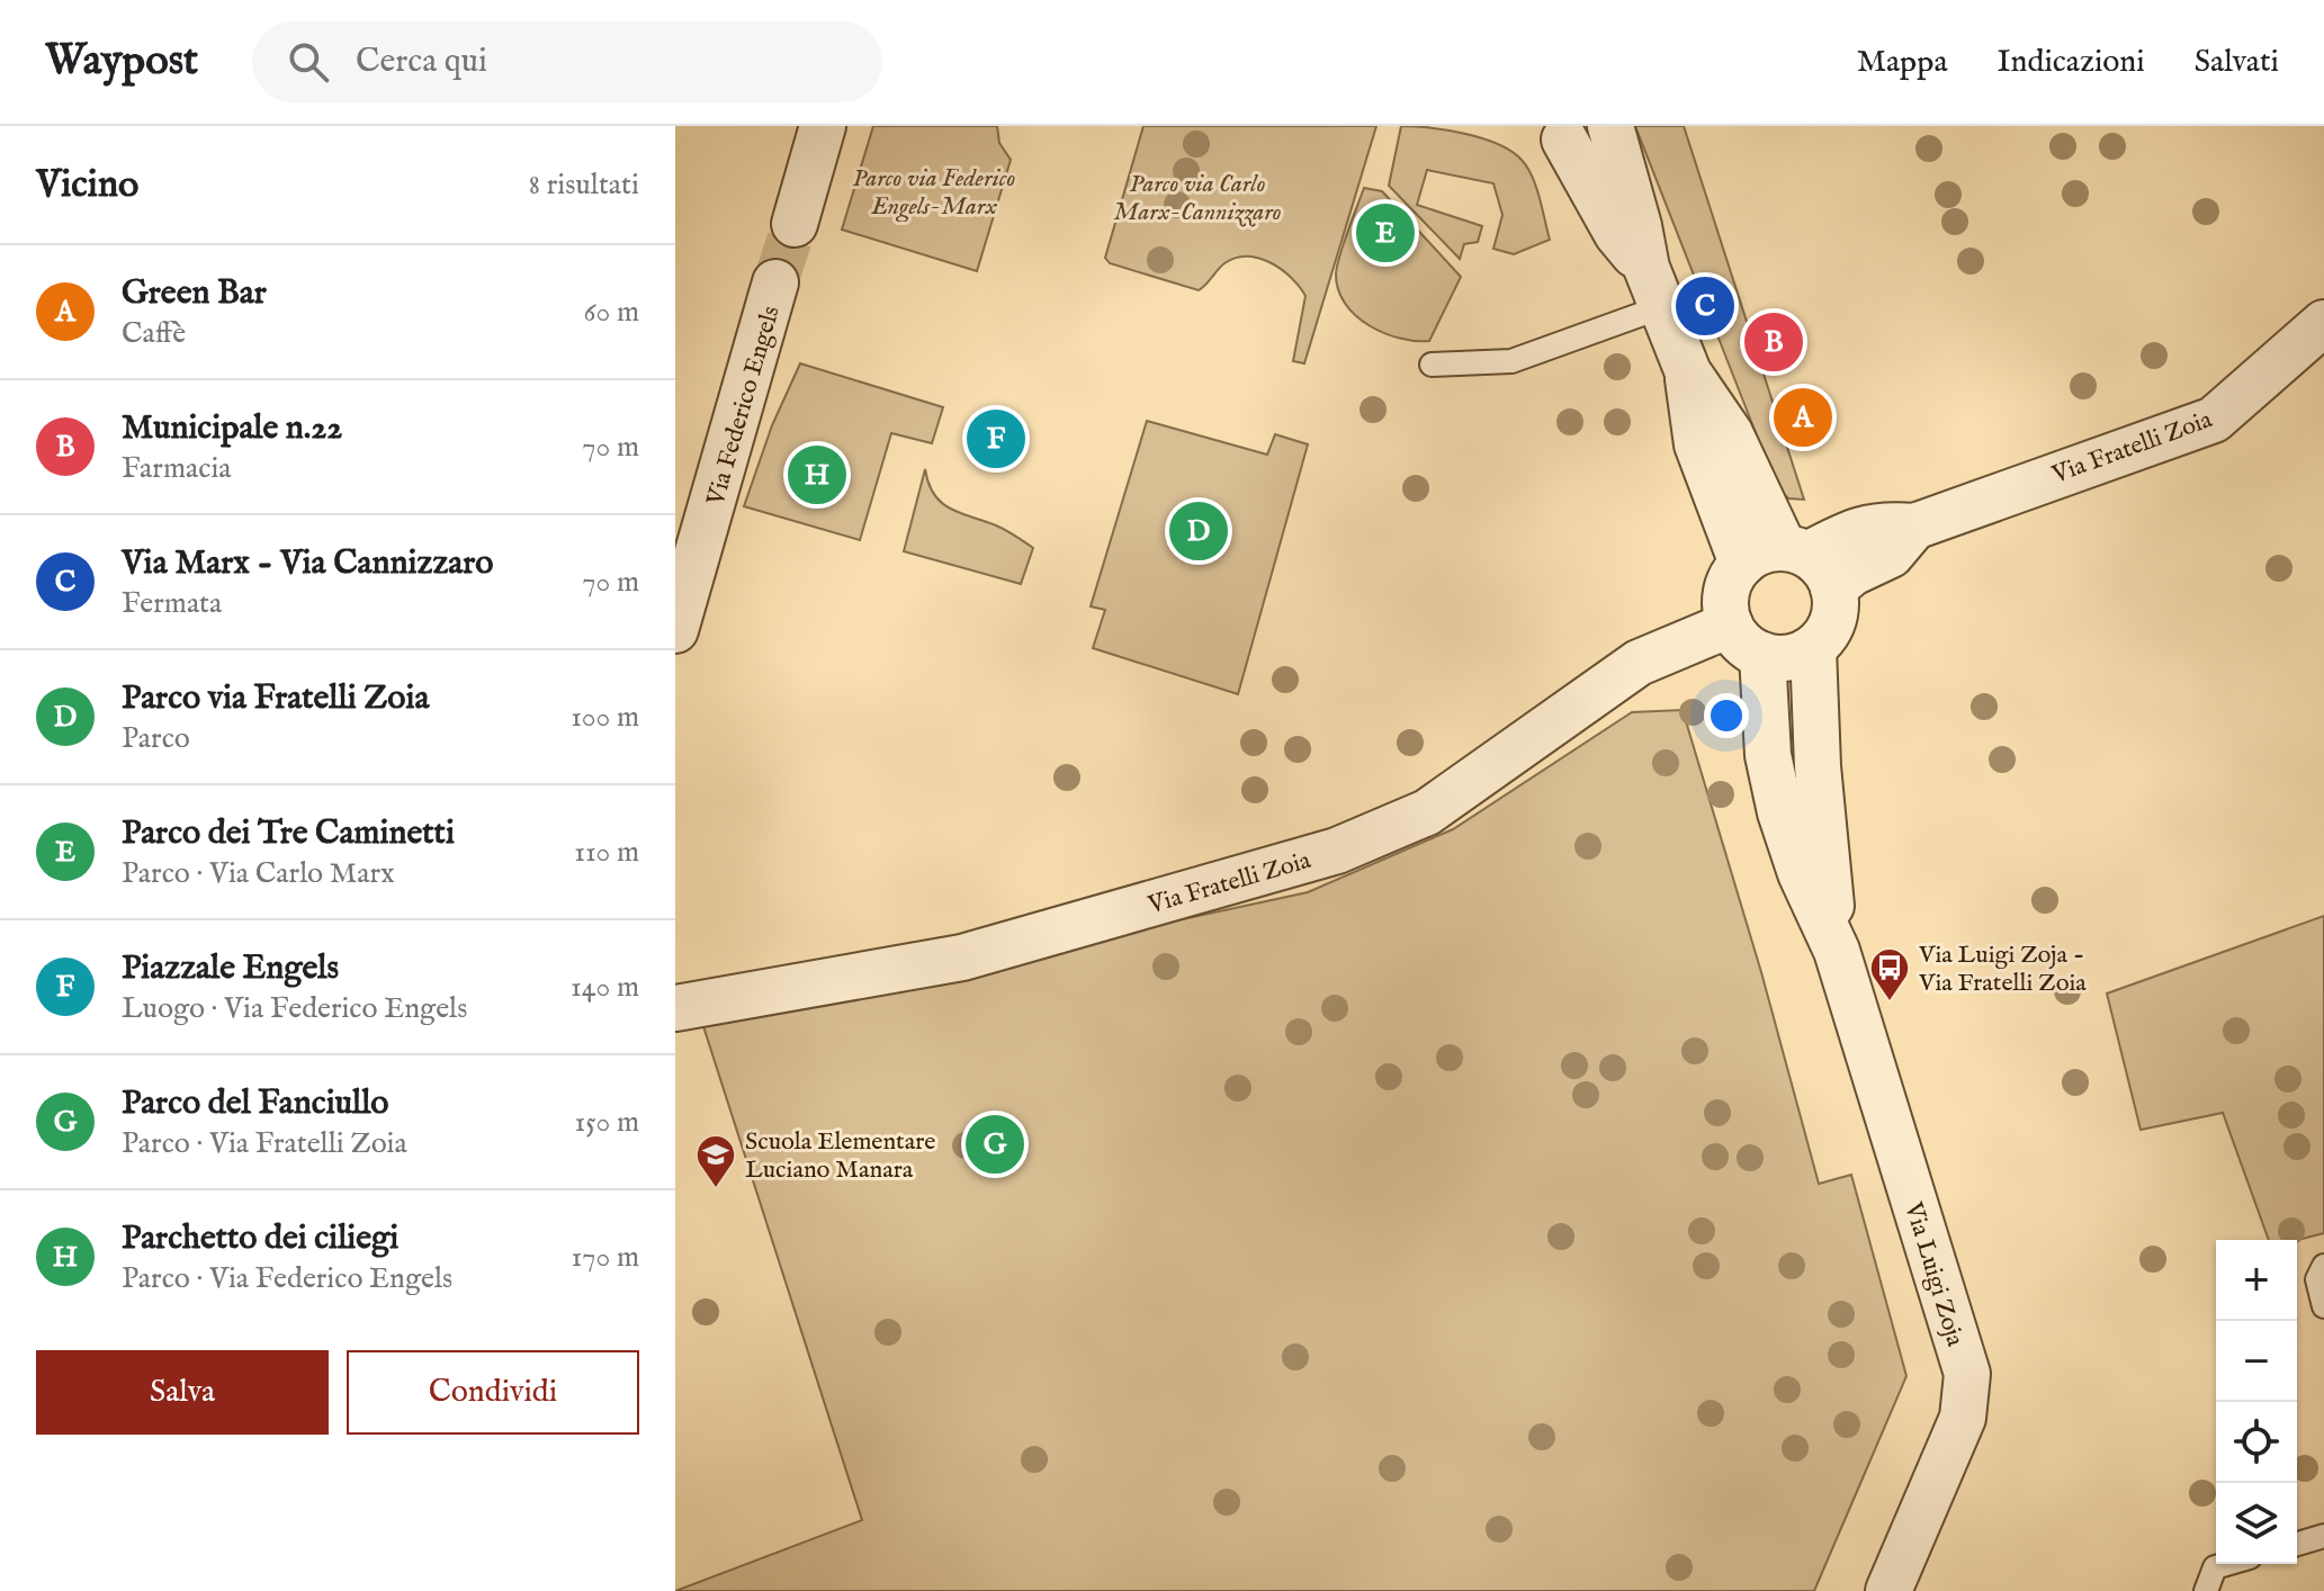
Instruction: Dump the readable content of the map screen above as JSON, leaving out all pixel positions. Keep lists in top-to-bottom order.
{
  "streets": {
    "street": ["Via Federico Engels", "Via Fratelli Zoia", "Via Luigi Zoja"]
  },
  "crossings": [
    ["Via Fratelli Zoia", "Via Luigi Zoja"]
  ],
  "parks": ["Parco via Federico Engels-Marx", "Parco via Carlo Marx-Cannizzaro"],
  "places": {
    "bus stop": ["Via Luigi Zoja - Via Fratelli Zoia"],
    "school or university": ["Scuola Elementare Luciano Manara"]
  },
  "page": {
    "header": "Waypost",
    "search": "Cerca qui",
    "nav": ["Mappa", "Indicazioni", "Salvati"],
    "heading": ["Vicino", "8 risultati"],
    "pins": [
      "E",
      "C",
      "B",
      "A",
      "F",
      "H",
      "D",
      "G"
    ],
    "list": [
      {
        "mark": "A",
        "name": "Green Bar",
        "note": "Caffè",
        "value": "60 m"
      },
      {
        "mark": "B",
        "name": "Municipale n.22",
        "note": "Farmacia",
        "value": "70 m"
      },
      {
        "mark": "C",
        "name": "Via Marx - Via Cannizzaro",
        "note": "Fermata",
        "value": "70 m"
      },
      {
        "mark": "D",
        "name": "Parco via Fratelli Zoia",
        "note": "Parco",
        "value": "100 m"
      },
      {
        "mark": "E",
        "name": "Parco dei Tre Caminetti",
        "note": "Parco · Via Carlo Marx",
        "value": "110 m"
      },
      {
        "mark": "F",
        "name": "Piazzale Engels",
        "note": "Luogo · Via Federico Engels",
        "value": "140 m"
      },
      {
        "mark": "G",
        "name": "Parco del Fanciullo",
        "note": "Parco · Via Fratelli Zoia",
        "value": "150 m"
      },
      {
        "mark": "H",
        "name": "Parchetto dei ciliegi",
        "note": "Parco · Via Federico Engels",
        "value": "170 m"
      }
    ],
    "map_buttons": ["+", "−"],
    "buttons": ["Salva", "Condividi"]
  }
}
